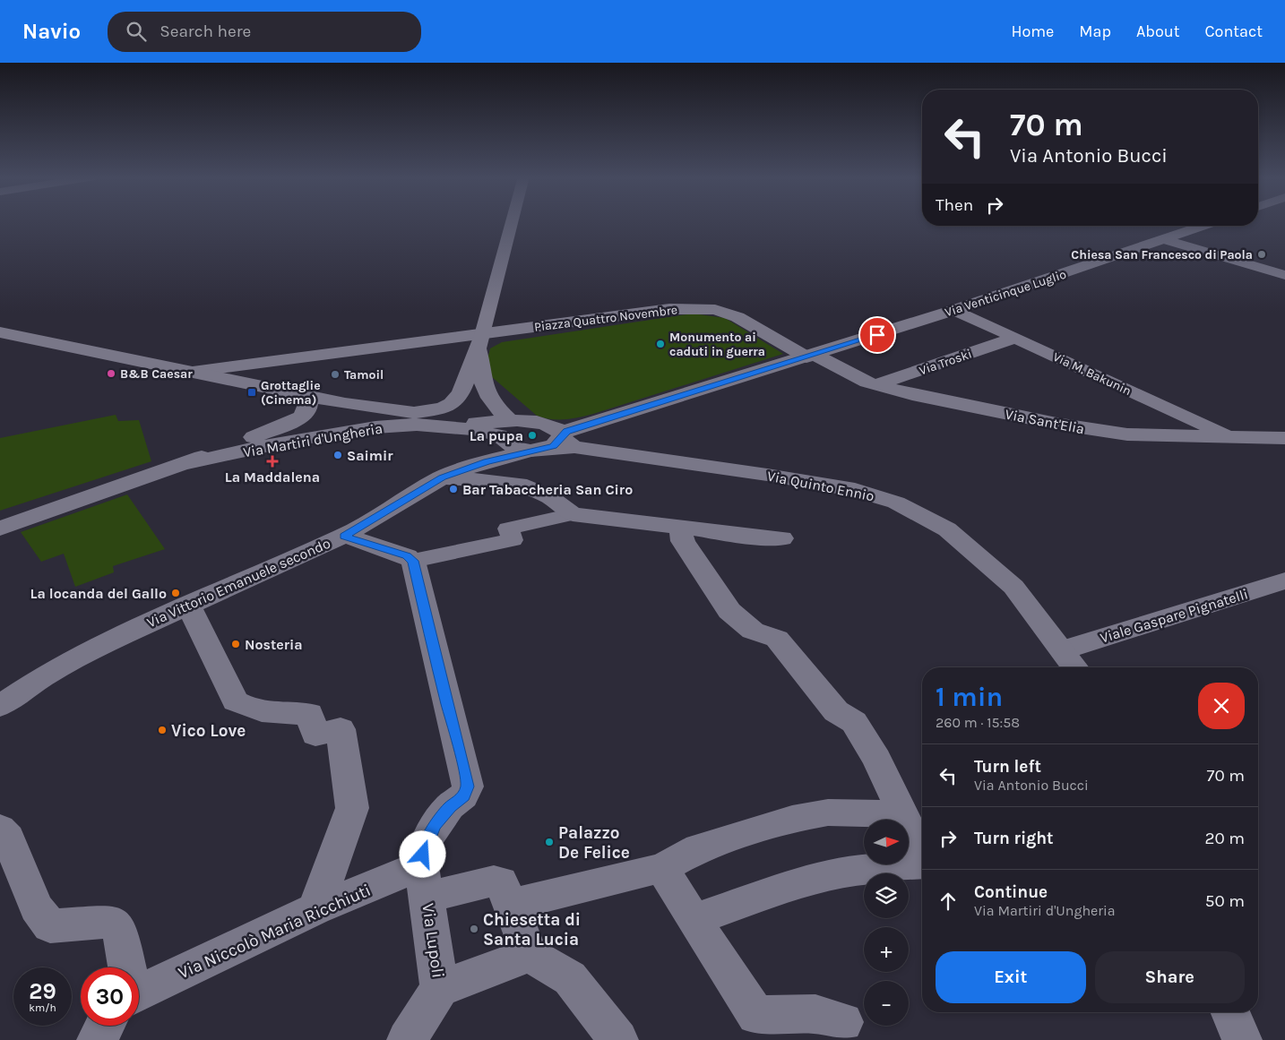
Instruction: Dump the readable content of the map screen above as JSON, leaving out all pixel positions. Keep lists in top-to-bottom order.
{
  "streets": {
    "street": [
      "Via Venticinque Luglio",
      "Piazza Quattro Novembre",
      "Via Troski",
      "Via M. Bakunin",
      "Via Sant'Elia",
      "Via Martiri d'Ungheria",
      "Via Quinto Ennio",
      "Via Vittorio Emanuele secondo",
      "Viale Gaspare Pignatelli",
      "Via Niccolò Maria Ricchiuti",
      "Via Lupoli"
    ]
  },
  "crossings": [
    ["Via Venticinque Luglio", "Piazza Quattro Novembre"],
    ["Via Venticinque Luglio", "Via M. Bakunin"],
    ["Via Venticinque Luglio", "Via Sant'Elia"],
    ["Via Venticinque Luglio", "Via Quinto Ennio"],
    ["Piazza Quattro Novembre", "Via Sant'Elia"],
    ["Piazza Quattro Novembre", "Via Quinto Ennio"],
    ["Via Troski", "Via M. Bakunin"],
    ["Via Troski", "Via Sant'Elia"],
    ["Via M. Bakunin", "Via Sant'Elia"],
    ["Via Sant'Elia", "Via Quinto Ennio"],
    ["Via Martiri d'Ungheria", "Via Quinto Ennio"],
    ["Via Martiri d'Ungheria", "Via Vittorio Emanuele secondo"],
    ["Via Quinto Ennio", "Via Vittorio Emanuele secondo"],
    ["Via Quinto Ennio", "Viale Gaspare Pignatelli"],
    ["Via Niccolò Maria Ricchiuti", "Via Lupoli"]
  ],
  "places": {
    "other": [
      "Chiesa San Francesco di Paola",
      "Monumento ai caduti in guerra",
      "B&B Caesar",
      "Tamoil",
      "La pupa",
      "Saimir",
      "Bar Tabaccheria San Ciro",
      "La locanda del Gallo",
      "Nosteria",
      "Vico Love",
      "Palazzo De Felice",
      "Chiesetta di Santa Lucia"
    ],
    "transit": ["Grottaglie (Cinema)"],
    "health": ["La Maddalena"]
  },
  "north": "right",
  "page": {
    "header": "Navio",
    "search": "Search here",
    "nav": [
      "Home",
      "Map",
      "About",
      "Contact"
    ],
    "turn": ["70 m", "Via Antonio Bucci"],
    "then": "Then",
    "heading": ["1 min", "260 m · 15:58"],
    "list": [
      {
        "name": "Turn left",
        "note": "Via Antonio Bucci",
        "value": "70 m"
      },
      {
        "name": "Turn right",
        "value": "20 m"
      },
      {
        "name": "Continue",
        "note": "Via Martiri d'Ungheria",
        "value": "50 m"
      }
    ],
    "map_buttons": ["+", "−"],
    "buttons": ["Exit", "Share"],
    "speed": "29 km/h",
    "limit": "30"
  }
}
